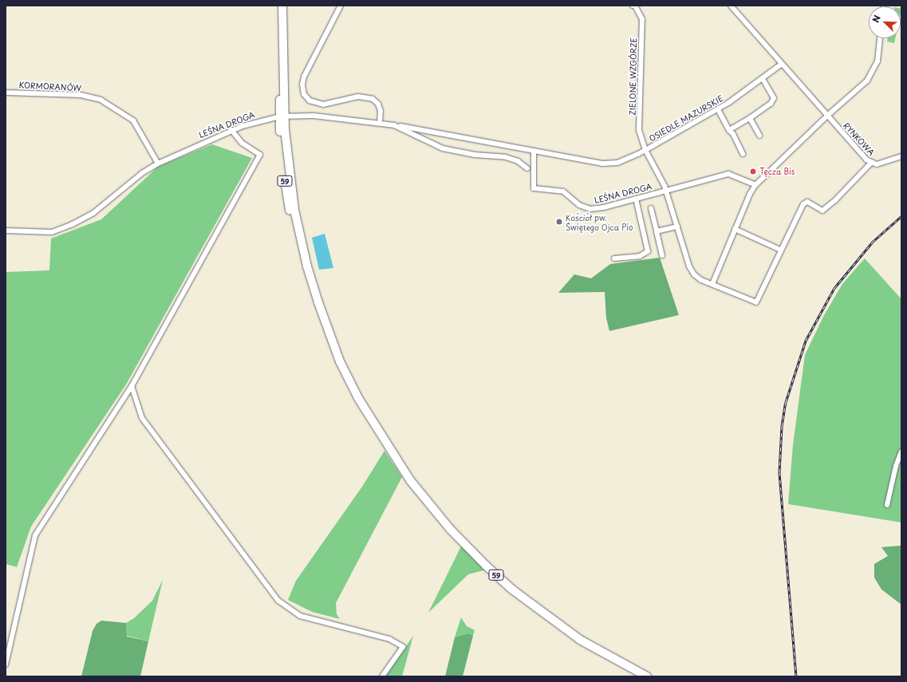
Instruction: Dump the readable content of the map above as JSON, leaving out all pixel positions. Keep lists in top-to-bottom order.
{
  "streets": {
    "main road": ["59"],
    "street": [
      "ZIELONE WZGÓRZE",
      "KORMORANÓW",
      "OSIEDLE MAZURSKIE",
      "LEŚNA DROGA",
      "RYNKOWA"
    ]
  },
  "crossings": [
    ["ZIELONE WZGÓRZE", "OSIEDLE MAZURSKIE"],
    ["KORMORANÓW", "LEŚNA DROGA"],
    ["OSIEDLE MAZURSKIE", "LEŚNA DROGA"],
    ["OSIEDLE MAZURSKIE", "RYNKOWA"],
    ["LEŚNA DROGA", "59"]
  ],
  "places": ["Tęcza Bis", "Kościół pw. Świętego Ojca Pio"],
  "north": "top left"
}
